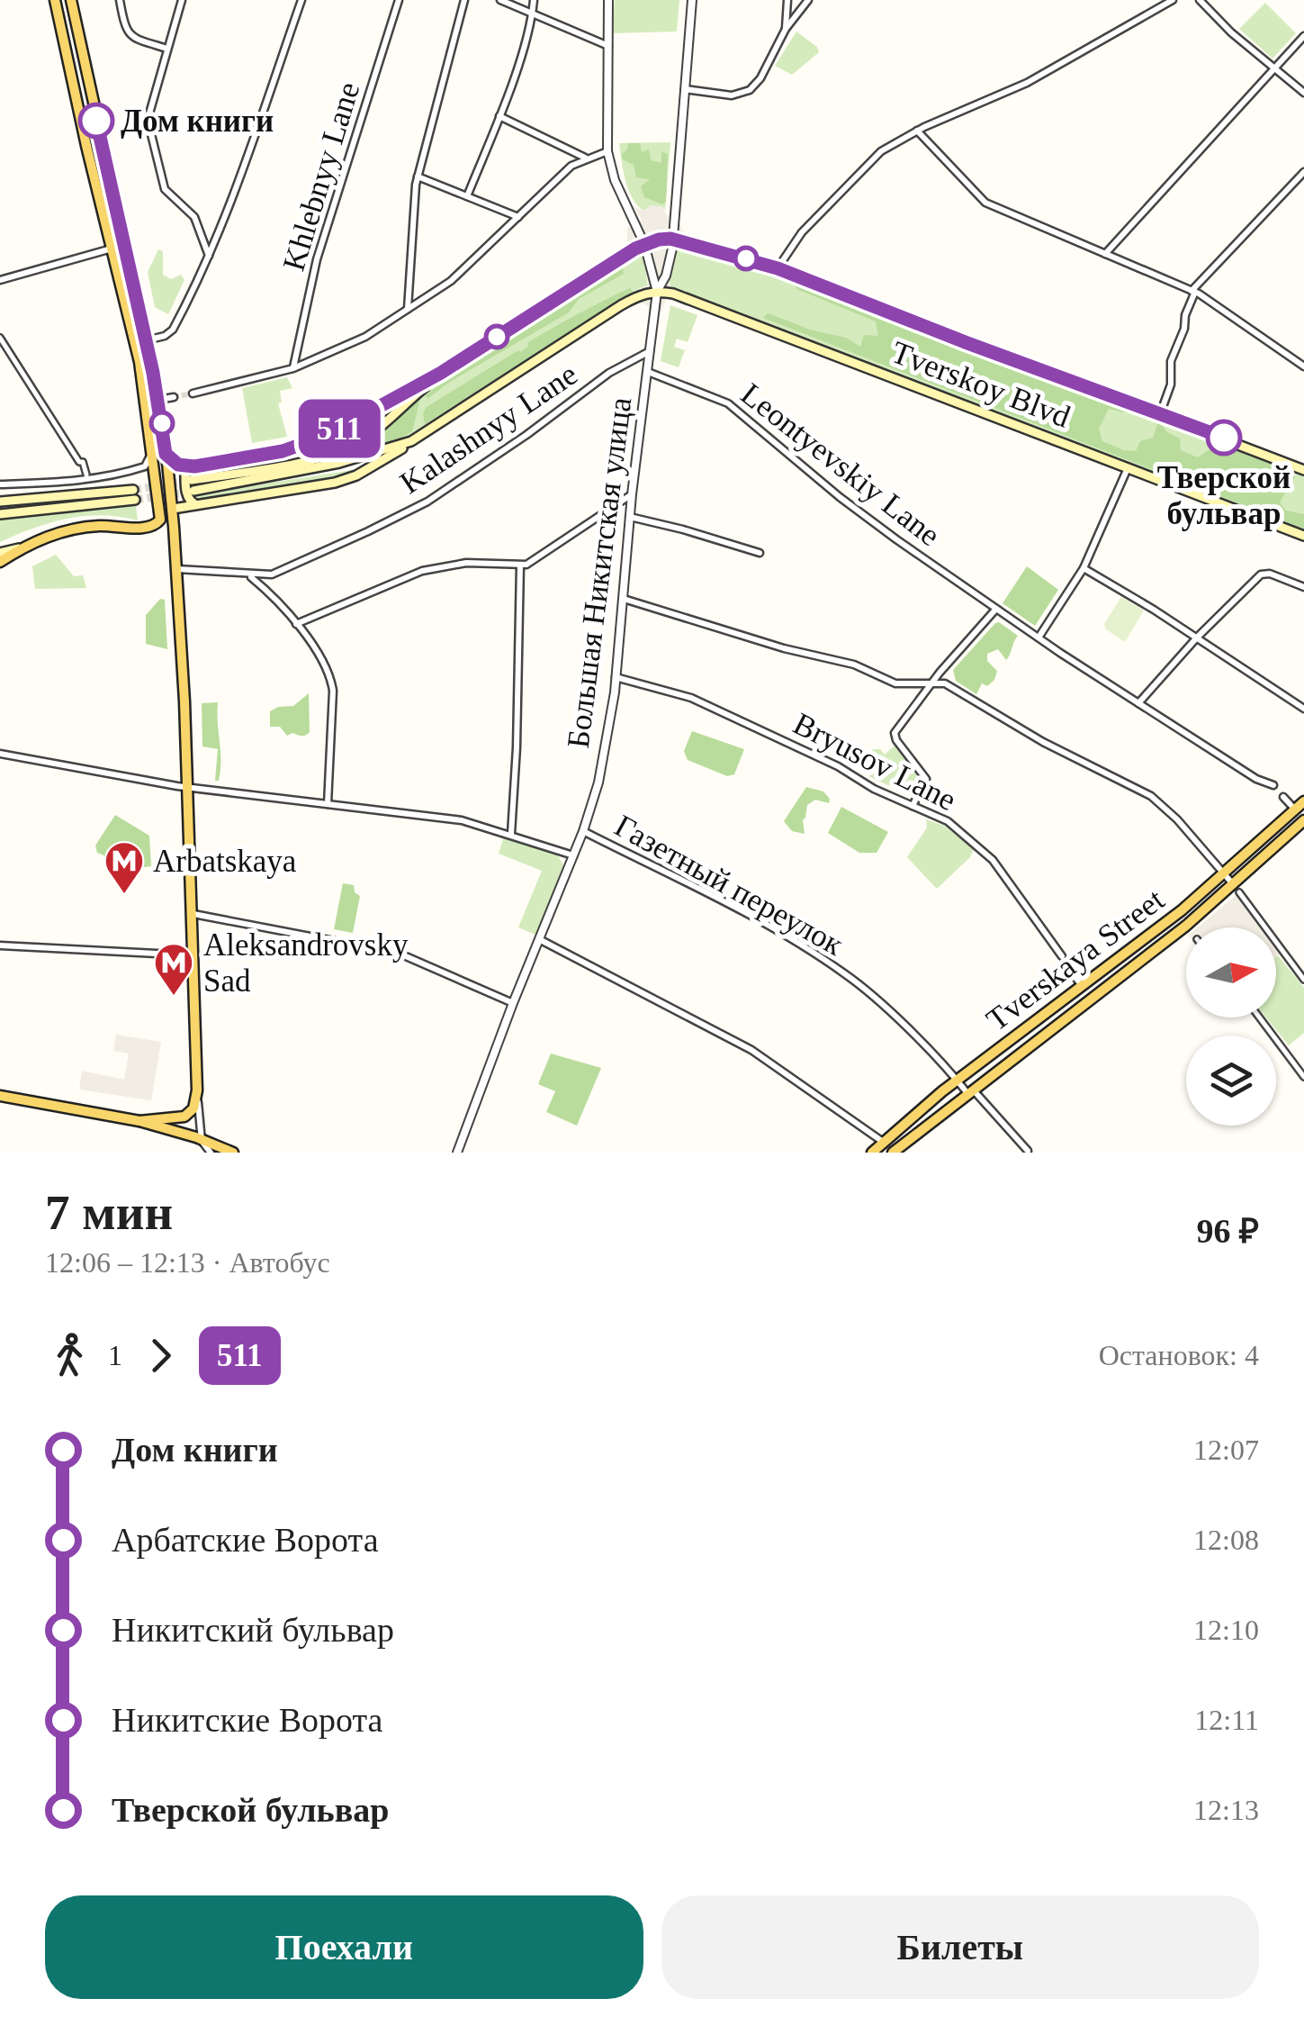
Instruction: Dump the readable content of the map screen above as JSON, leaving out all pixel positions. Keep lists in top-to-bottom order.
{
  "streets": {
    "main road": ["Tverskoy Blvd", "Tverskaya Street"],
    "street": [
      "Khlebnyy Lane",
      "Kalashnyy Lane",
      "Leontyevskiy Lane",
      "Большая Никитская улица",
      "Bryusov Lane",
      "Газетный переулок"
    ]
  },
  "crossings": [
    ["Tverskoy Blvd", "Большая Никитская улица"],
    ["Kalashnyy Lane", "Большая Никитская улица"],
    ["Leontyevskiy Lane", "Большая Никитская улица"],
    ["Большая Никитская улица", "Bryusov Lane"],
    ["Большая Никитская улица", "Газетный переулок"],
    ["Bryusov Lane", "Tverskaya Street"],
    ["Газетный переулок", "Tverskaya Street"]
  ],
  "places": {
    "other": ["Дом книги", "Тверской бульвар"],
    "metro station": ["Arbatskaya", "Aleksandrovsky Sad"]
  },
  "lines": ["bus line 511"],
  "north": "right",
  "page": {
    "on_map": "511",
    "heading": ["7 мин", "12:06 – 12:13 · Автобус", "96 ₽"],
    "legs": ["1", "511", "Остановок: 4"],
    "list": [
      {
        "name": "Дом книги",
        "value": "12:07"
      },
      {
        "name": "Арбатские Ворота",
        "value": "12:08"
      },
      {
        "name": "Никитский бульвар",
        "value": "12:10"
      },
      {
        "name": "Никитские Ворота",
        "value": "12:11"
      },
      {
        "name": "Тверской бульвар",
        "value": "12:13"
      }
    ],
    "buttons": ["Поехали", "Билеты"]
  }
}
